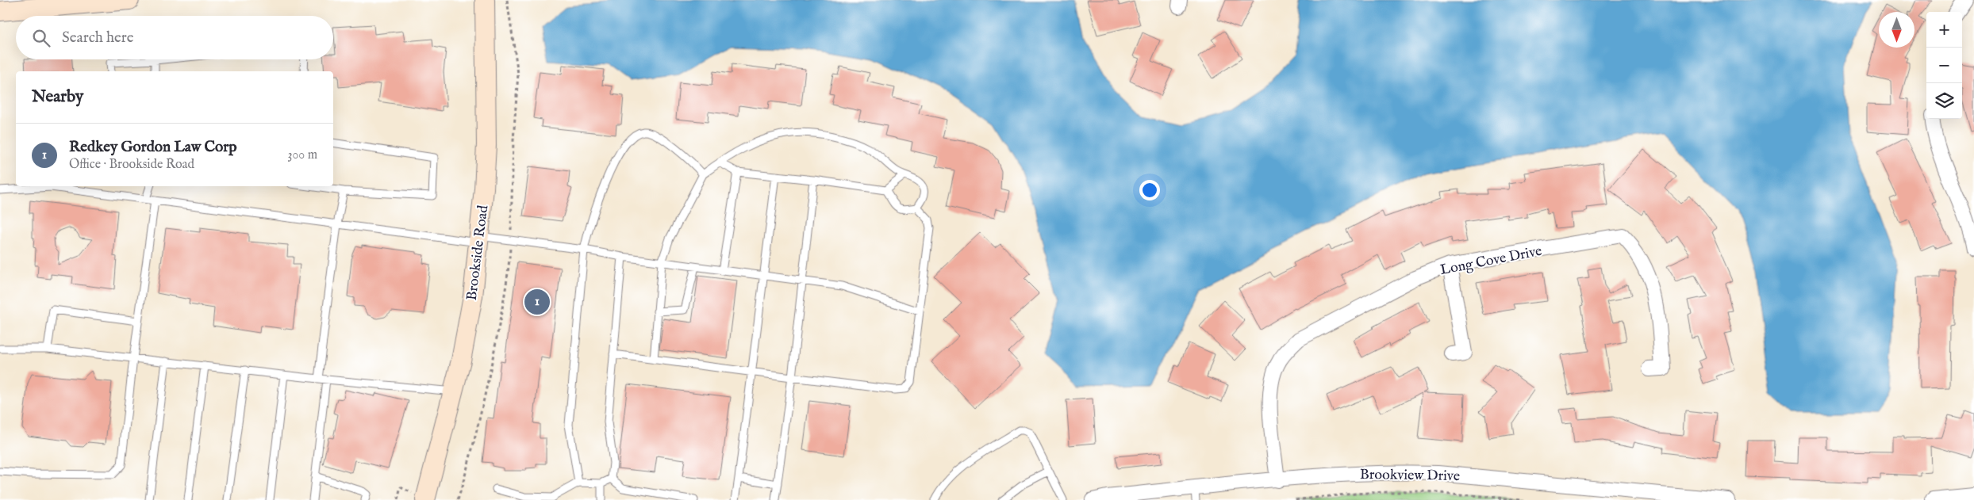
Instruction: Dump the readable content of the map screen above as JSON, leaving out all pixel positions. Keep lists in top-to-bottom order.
{
  "streets": {
    "street": ["Brookside Road", "Long Cove Drive", "Brookview Drive"]
  },
  "crossings": [
    ["Long Cove Drive", "Brookview Drive"]
  ],
  "north": "bottom",
  "page": {
    "map_buttons": ["+", "−"],
    "search": "Search here",
    "heading": "Nearby",
    "list": [
      {
        "mark": "1",
        "name": "Redkey Gordon Law Corp",
        "note": "Office · Brookside Road",
        "value": "300 m"
      }
    ],
    "pins": "1"
  }
}
